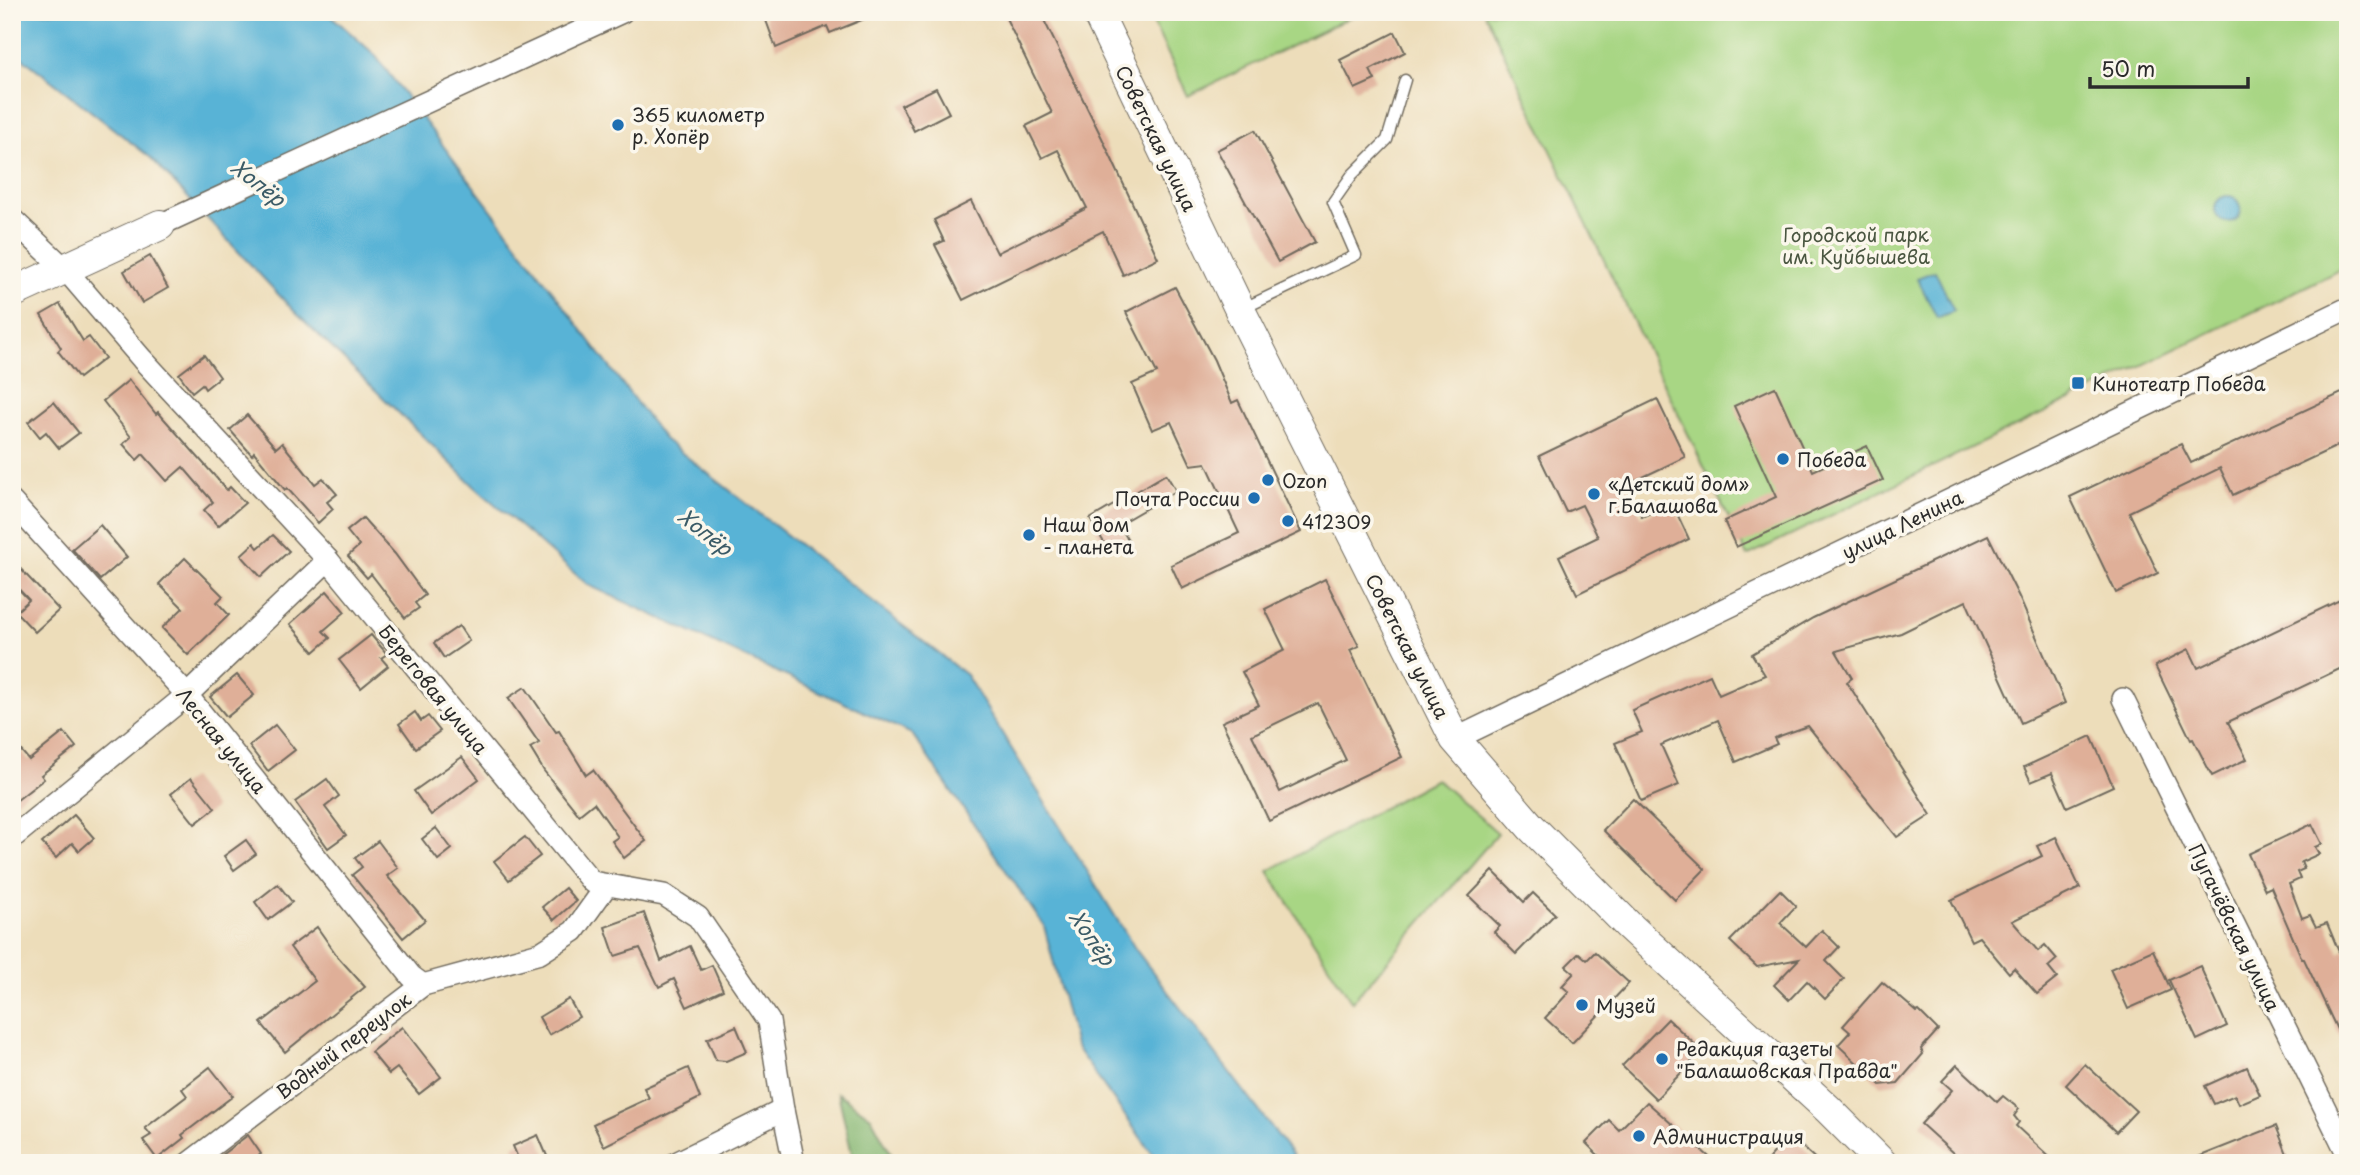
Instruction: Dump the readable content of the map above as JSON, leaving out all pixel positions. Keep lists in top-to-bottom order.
{
  "streets": {
    "street": [
      "Советская улица",
      "улица Ленина",
      "Береговая улица",
      "Лесная улица",
      "Пугачёвская улица",
      "Водный переулок"
    ]
  },
  "crossings": [
    ["Советская улица", "улица Ленина"],
    ["Береговая улица", "Водный переулок"],
    ["Лесная улица", "Водный переулок"]
  ],
  "water": ["Хопёр"],
  "parks": ["Городской парк им. Куйбышева"],
  "places": {
    "other": [
      "365 километр р. Хопёр",
      "Победа",
      "Ozon",
      "«Детский дом» г.Балашова",
      "Почта России",
      "412309",
      "Наш дом - планета",
      "Музей",
      "Редакция газеты \"Балашовская Правда\"",
      "Администрация"
    ],
    "transit": ["Кинотеатр Победа"]
  },
  "scale_bar": "50 m"
}
